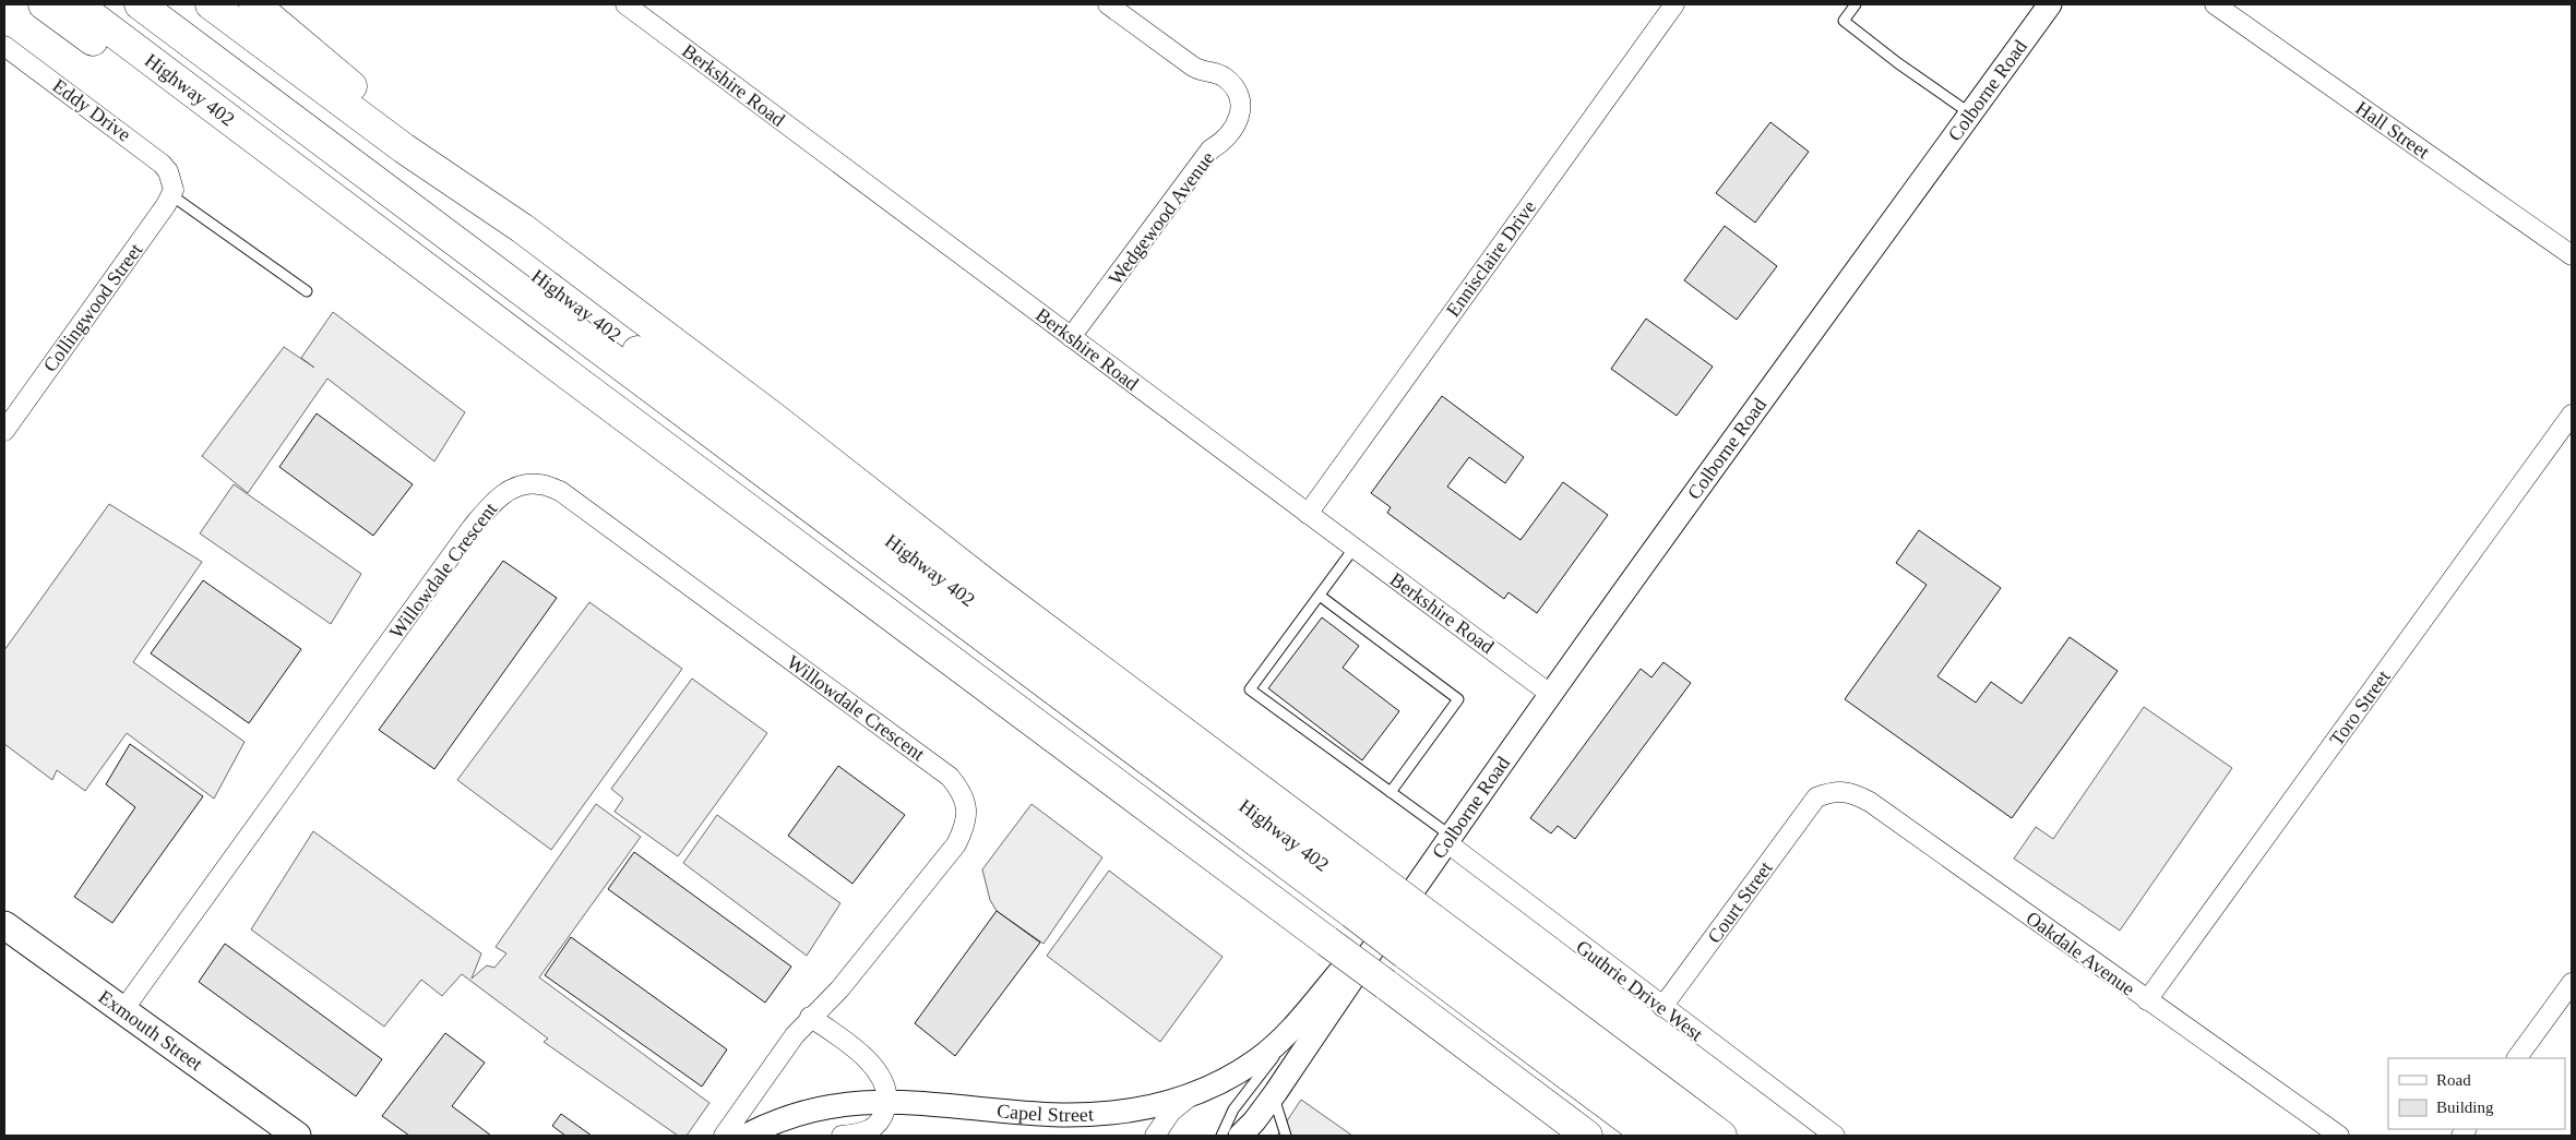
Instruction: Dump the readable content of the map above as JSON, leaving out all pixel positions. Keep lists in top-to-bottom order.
{
  "streets": {
    "highway": ["Highway 402"],
    "main road": ["Exmouth Street"],
    "street": [
      "Berkshire Road",
      "Colborne Road",
      "Eddy Drive",
      "Hall Street",
      "Wedgewood Avenue",
      "Ennisclaire Drive",
      "Collingwood Street",
      "Willowdale Crescent",
      "Toro Street",
      "Court Street",
      "Oakdale Avenue",
      "Guthrie Drive West",
      "Capel Street"
    ]
  },
  "crossings": [
    ["Berkshire Road", "Colborne Road"],
    ["Berkshire Road", "Wedgewood Avenue"],
    ["Berkshire Road", "Ennisclaire Drive"],
    ["Colborne Road", "Guthrie Drive West"],
    ["Colborne Road", "Capel Street"],
    ["Eddy Drive", "Collingwood Street"],
    ["Willowdale Crescent", "Exmouth Street"],
    ["Toro Street", "Oakdale Avenue"],
    ["Court Street", "Oakdale Avenue"],
    ["Court Street", "Guthrie Drive West"]
  ],
  "legend": ["Road", "Building"]
}
